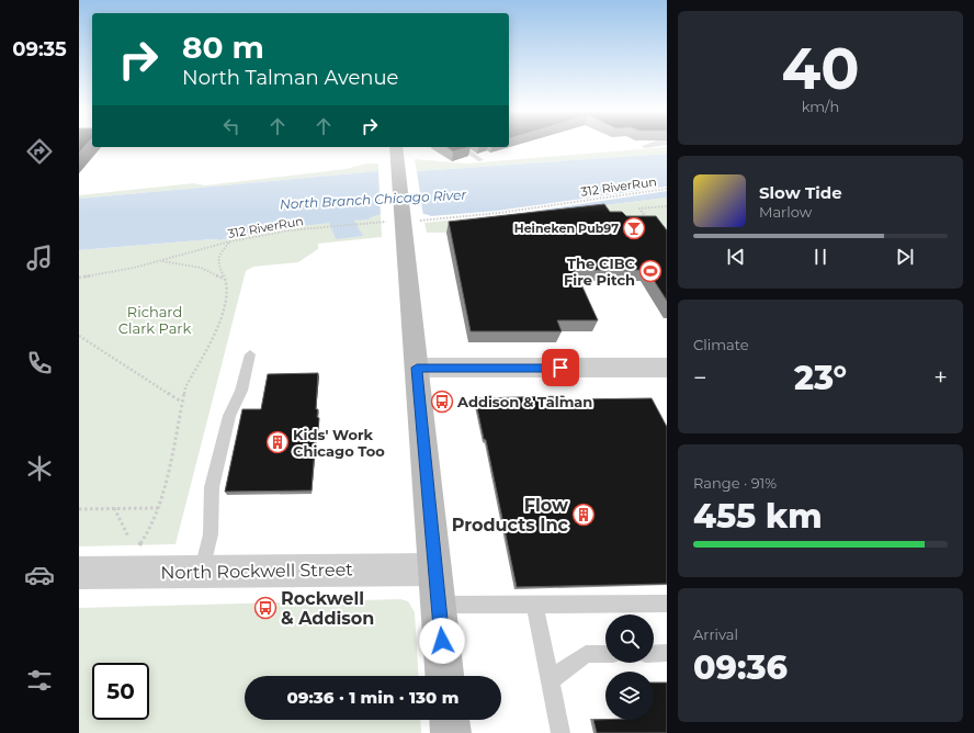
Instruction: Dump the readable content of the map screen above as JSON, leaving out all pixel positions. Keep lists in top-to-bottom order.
{
  "streets": {
    "street": ["North Rockwell Street"],
    "path": ["312 RiverRun"]
  },
  "water": ["North Branch Chicago River"],
  "parks": ["Richard Clark Park"],
  "places": {
    "bar": ["Heineken Pub97"],
    "sports": ["The CIBC Fire Pitch"],
    "bus stop": ["Addison & Talman", "Rockwell & Addison"],
    "building": ["Kids' Work Chicago Too", "Flow Products Inc"]
  },
  "page": {
    "tabs": "09:35",
    "tile": [
      ["40", "km/h"],
      "Climate",
      ["Range · 91%", "455 km"],
      ["Arrival", "09:36"]
    ],
    "turn": ["80 m", "North Talman Avenue"],
    "song": ["Slow Tide", "Marlow"],
    "heat": ["−", "23°", "+"],
    "limit": "50",
    "trip": "09:36 · 1 min · 130 m"
  }
}
